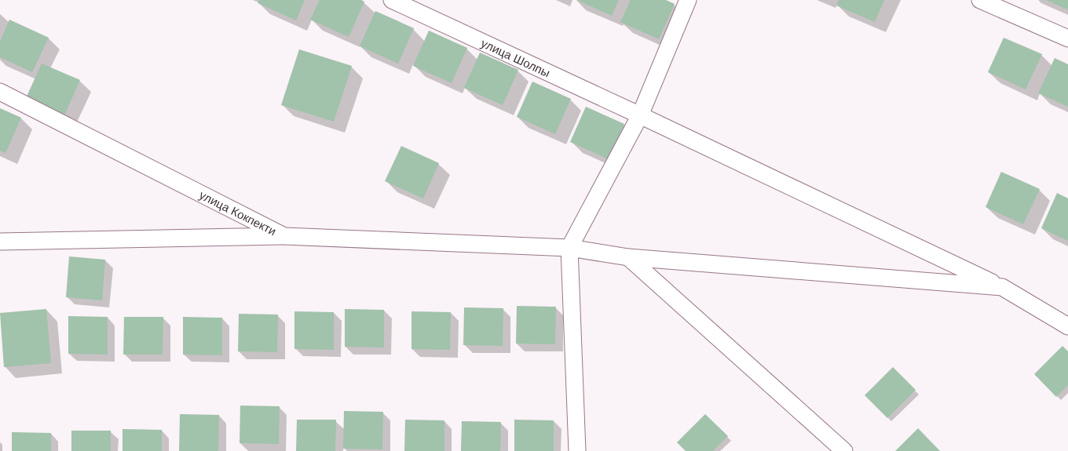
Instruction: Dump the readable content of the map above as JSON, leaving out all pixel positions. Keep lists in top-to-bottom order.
{
  "streets": {
    "street": ["улица Шолпы", "улица Кокпекти"]
  },
  "crossings": [
    ["улица Шолпы", "улица Кокпекти"]
  ]
}
